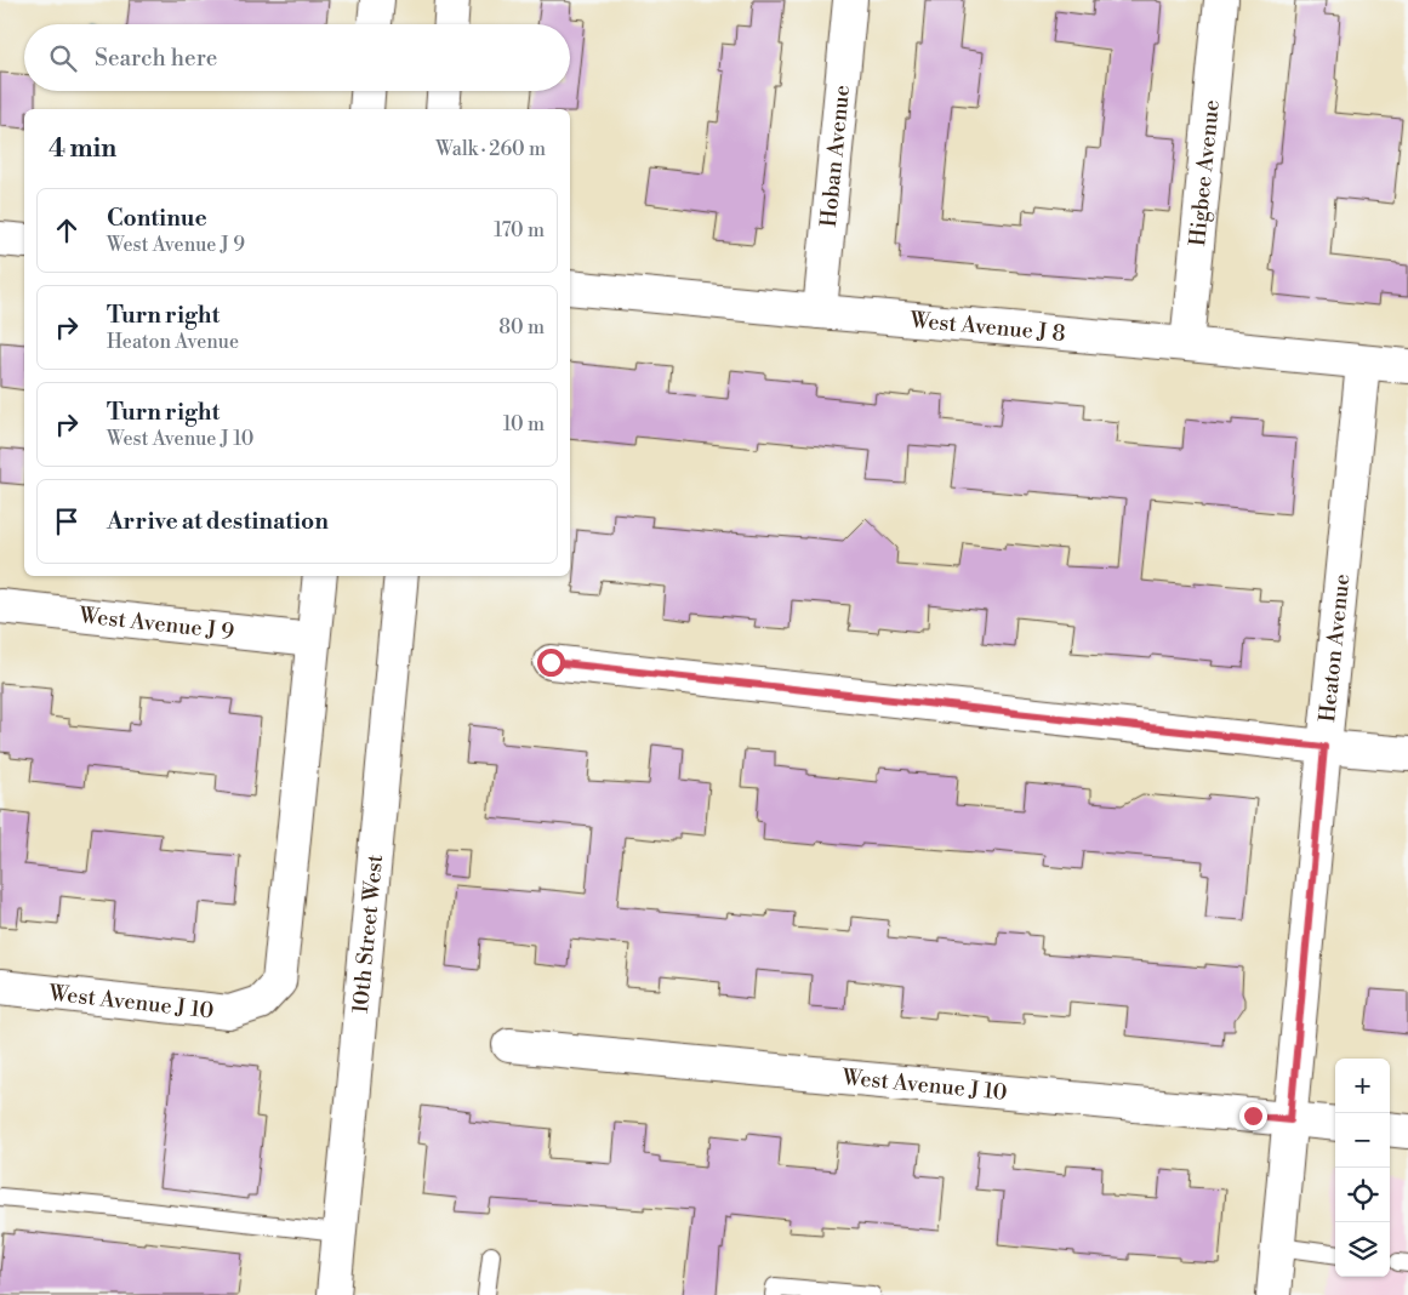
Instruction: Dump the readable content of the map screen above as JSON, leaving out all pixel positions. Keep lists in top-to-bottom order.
{
  "streets": {
    "street": [
      "Hoban Avenue",
      "Higbee Avenue",
      "West Avenue J 8",
      "West Avenue J 9",
      "Heaton Avenue",
      "10th Street West",
      "West Avenue J 10"
    ]
  },
  "crossings": [
    ["Hoban Avenue", "West Avenue J 8"],
    ["Higbee Avenue", "West Avenue J 8"],
    ["West Avenue J 8", "Heaton Avenue"],
    ["West Avenue J 9", "West Avenue J 10"],
    ["Heaton Avenue", "West Avenue J 10"]
  ],
  "page": {
    "search": "Search here",
    "heading": ["4 min", "Walk · 260 m"],
    "list": [
      ["Continue", "West Avenue J 9", "170 m"],
      ["Turn right", "Heaton Avenue", "80 m"],
      ["Turn right", "West Avenue J 10", "10 m"],
      "Arrive at destination"
    ],
    "map_buttons": ["+", "−"]
  }
}
